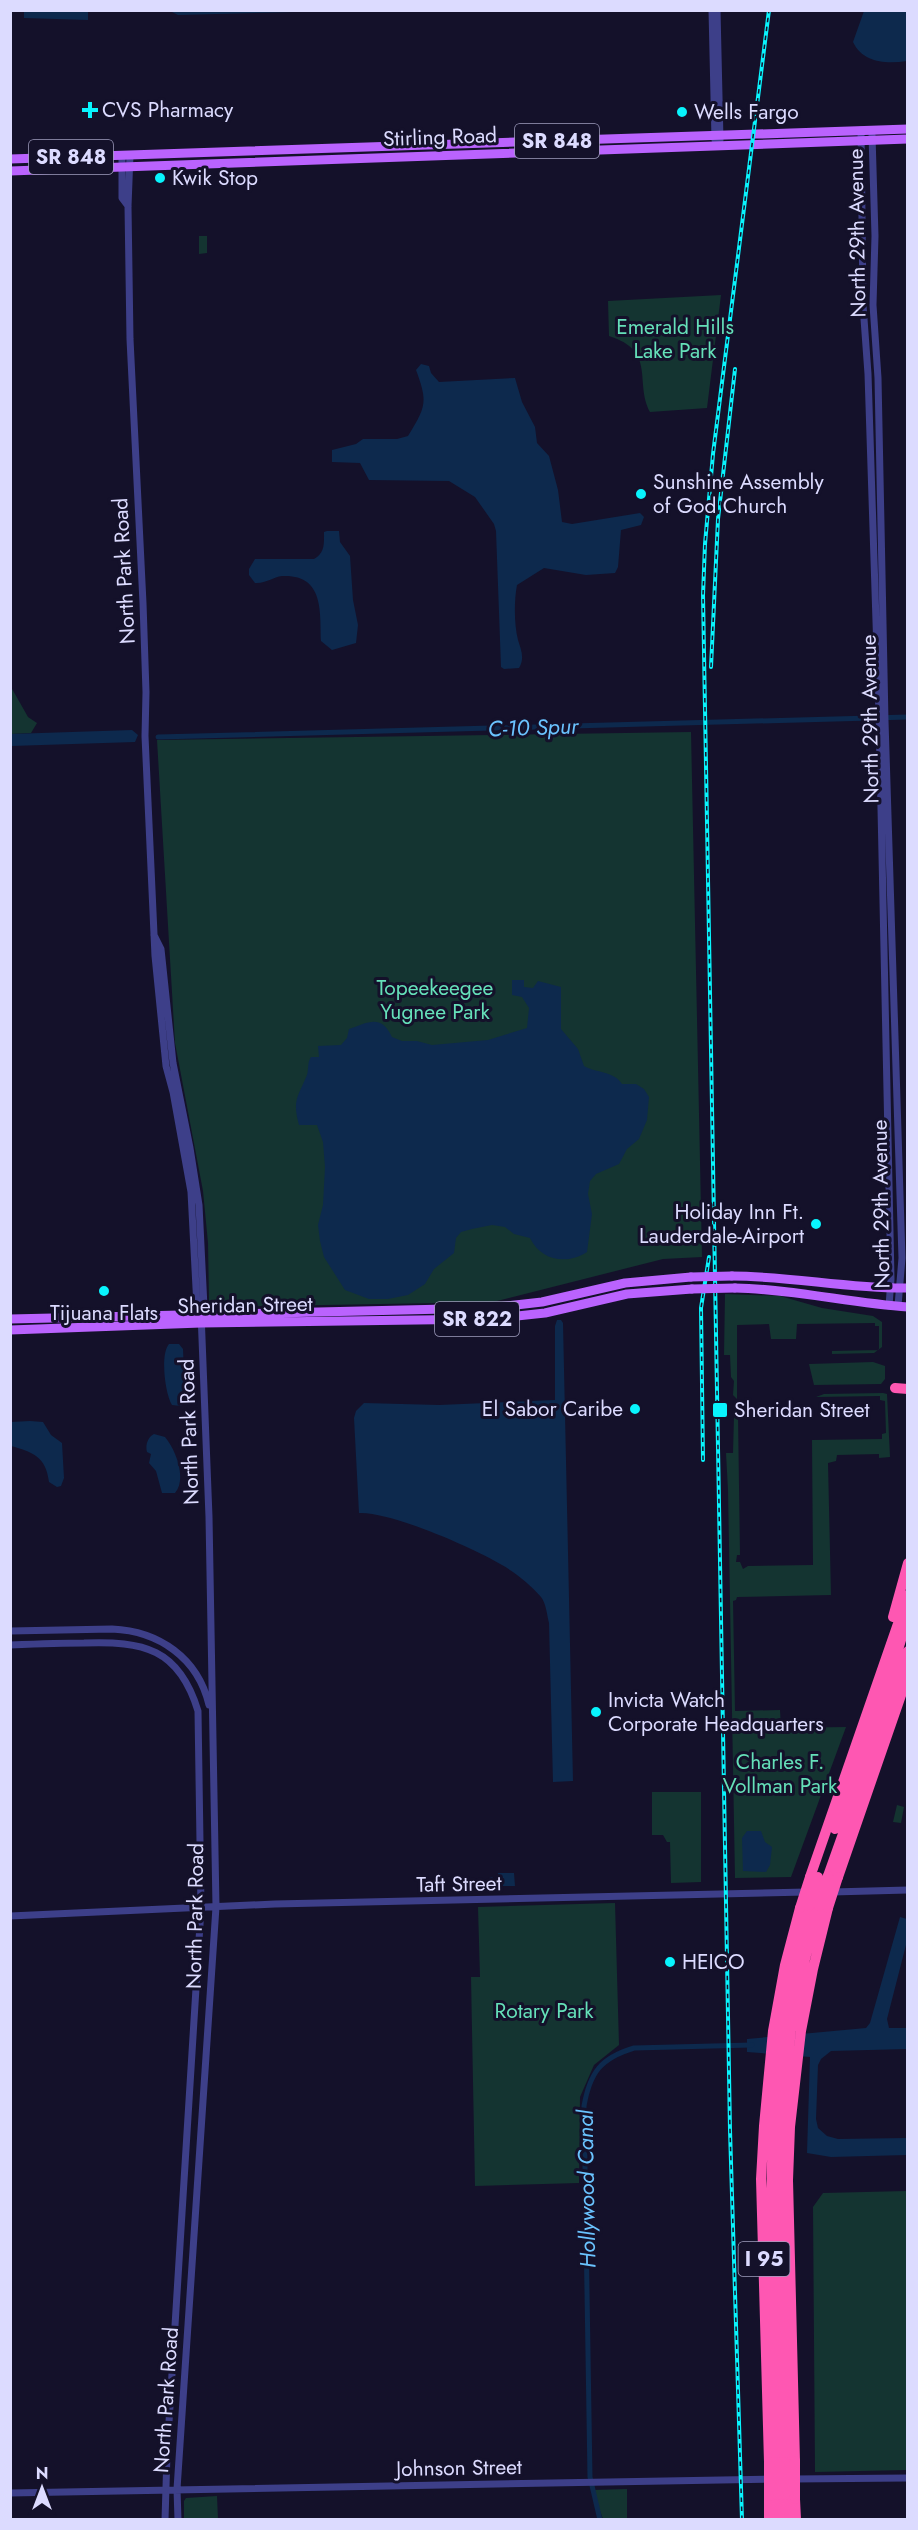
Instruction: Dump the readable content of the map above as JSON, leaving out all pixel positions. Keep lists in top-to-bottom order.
{
  "streets": {
    "highway": ["I 95"],
    "main road": [
      "Stirling Road",
      "SR 848",
      "Sheridan Street",
      "SR 822"
    ],
    "street": [
      "North 29th Avenue",
      "North Park Road",
      "Taft Street",
      "Johnson Street"
    ]
  },
  "crossings": [
    ["Stirling Road", "North 29th Avenue"],
    ["Stirling Road", "North Park Road"],
    ["North 29th Avenue", "Sheridan Street"],
    ["North Park Road", "Sheridan Street"],
    ["North Park Road", "Taft Street"],
    ["North Park Road", "Johnson Street"]
  ],
  "water": ["C-10 Spur", "Hollywood Canal"],
  "parks": [
    "Emerald Hills Lake Park",
    "Topeekeegee Yugnee Park",
    "Charles F. Vollman Park",
    "Rotary Park"
  ],
  "places": {
    "health": ["CVS Pharmacy"],
    "other": [
      "Wells Fargo",
      "Kwik Stop",
      "Sunshine Assembly of God Church",
      "Holiday Inn Ft. Lauderdale-Airport",
      "Tijuana Flats",
      "El Sabor Caribe",
      "Invicta Watch Corporate Headquarters",
      "HEICO"
    ],
    "transit": ["Sheridan Street"]
  },
  "north": "top"
}
